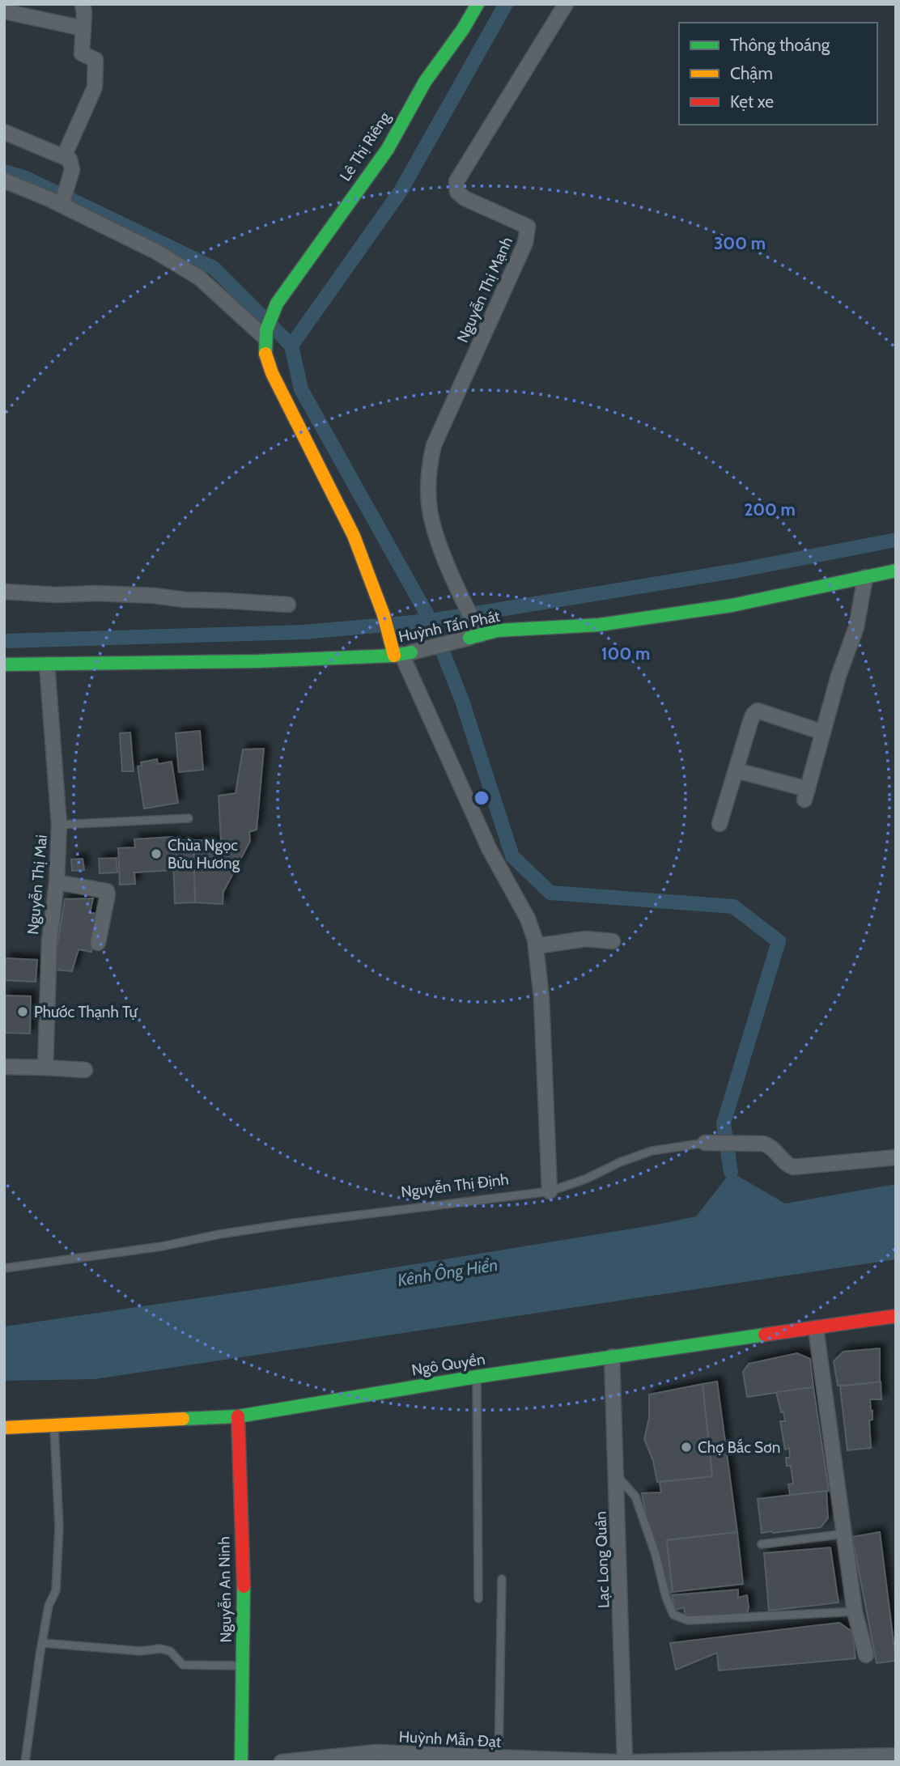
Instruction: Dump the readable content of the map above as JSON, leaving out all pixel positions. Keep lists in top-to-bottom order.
{
  "streets": {
    "street": [
      "Lê Thị Riêng",
      "Nguyễn Thị Mạnh",
      "Huỳnh Tấn Phát",
      "Nguyễn Thị Mai",
      "Nguyễn Thị Định",
      "Ngô Quyền",
      "Lạc Long Quân",
      "Nguyễn An Ninh",
      "Huỳnh Mẫn Đạt"
    ]
  },
  "crossings": [
    ["Nguyễn Thị Mạnh", "Huỳnh Tấn Phát"],
    ["Huỳnh Tấn Phát", "Nguyễn Thị Mai"],
    ["Ngô Quyền", "Lạc Long Quân"],
    ["Ngô Quyền", "Nguyễn An Ninh"]
  ],
  "water": ["Kênh Ông Hiển"],
  "places": ["Chùa Ngọc Bửu Hương", "Phước Thạnh Tự", "Chợ Bắc Sơn"],
  "legend": ["Thông thoáng", "Chậm", "Kẹt xe"],
  "rings": ["300 m", "200 m", "100 m"]
}
